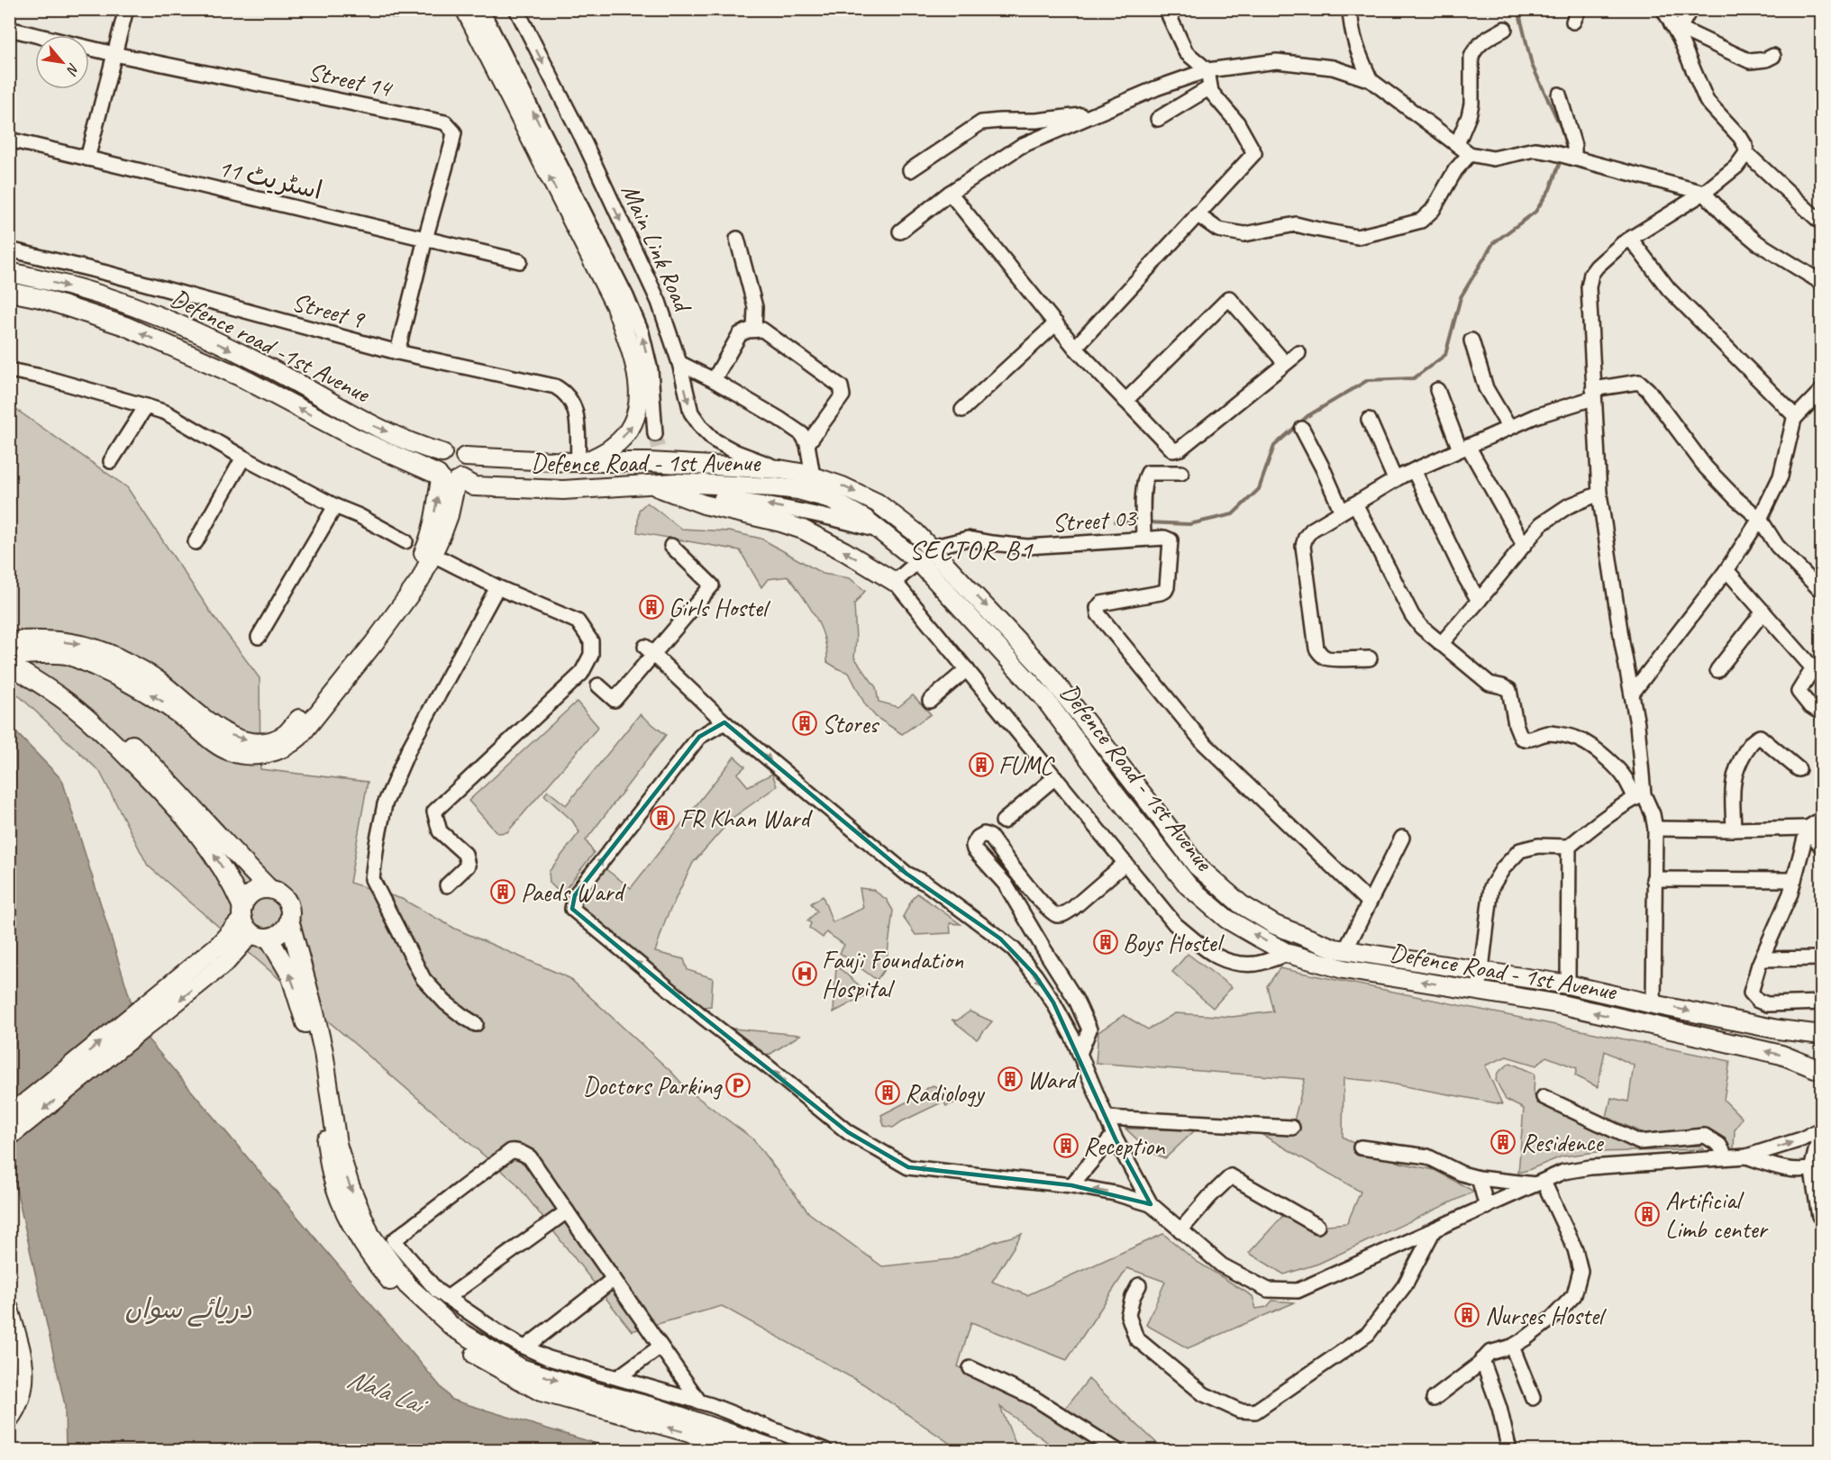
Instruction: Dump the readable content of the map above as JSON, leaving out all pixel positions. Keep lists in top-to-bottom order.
{
  "streets": {
    "main road": ["Defence road -1st Avenue", "Defence Road - 1st Avenue"],
    "street": [
      "Street 14",
      "اسٹریٹ 11",
      "Main Link Road",
      "Street 9",
      "Street 03"
    ]
  },
  "crossings": [
    ["Street 14", "اسٹریٹ 11"],
    ["Street 14", "Street 9"],
    ["Main Link Road", "Defence road -1st Avenue"],
    ["Street 9", "Defence road -1st Avenue"],
    ["Defence road -1st Avenue", "Defence Road - 1st Avenue"],
    ["Defence road -1st Avenue", "Street 03"]
  ],
  "one_way": ["Defence road -1st Avenue", "Defence Road - 1st Avenue"],
  "districts": ["SECTOR B1"],
  "water": ["دریائے سواں", "Nala Lai"],
  "places": {
    "building": [
      "Girls Hostel",
      "Stores",
      "FUMC",
      "FR Khan Ward",
      "Paeds Ward",
      "Boys Hostel",
      "Ward",
      "Radiology",
      "Residence",
      "Reception",
      "Artificial Limb center",
      "Nurses Hostel"
    ],
    "hospital": ["Fauji Foundation Hospital"],
    "parking": ["Doctors Parking"]
  },
  "north": "bottom right"
}
